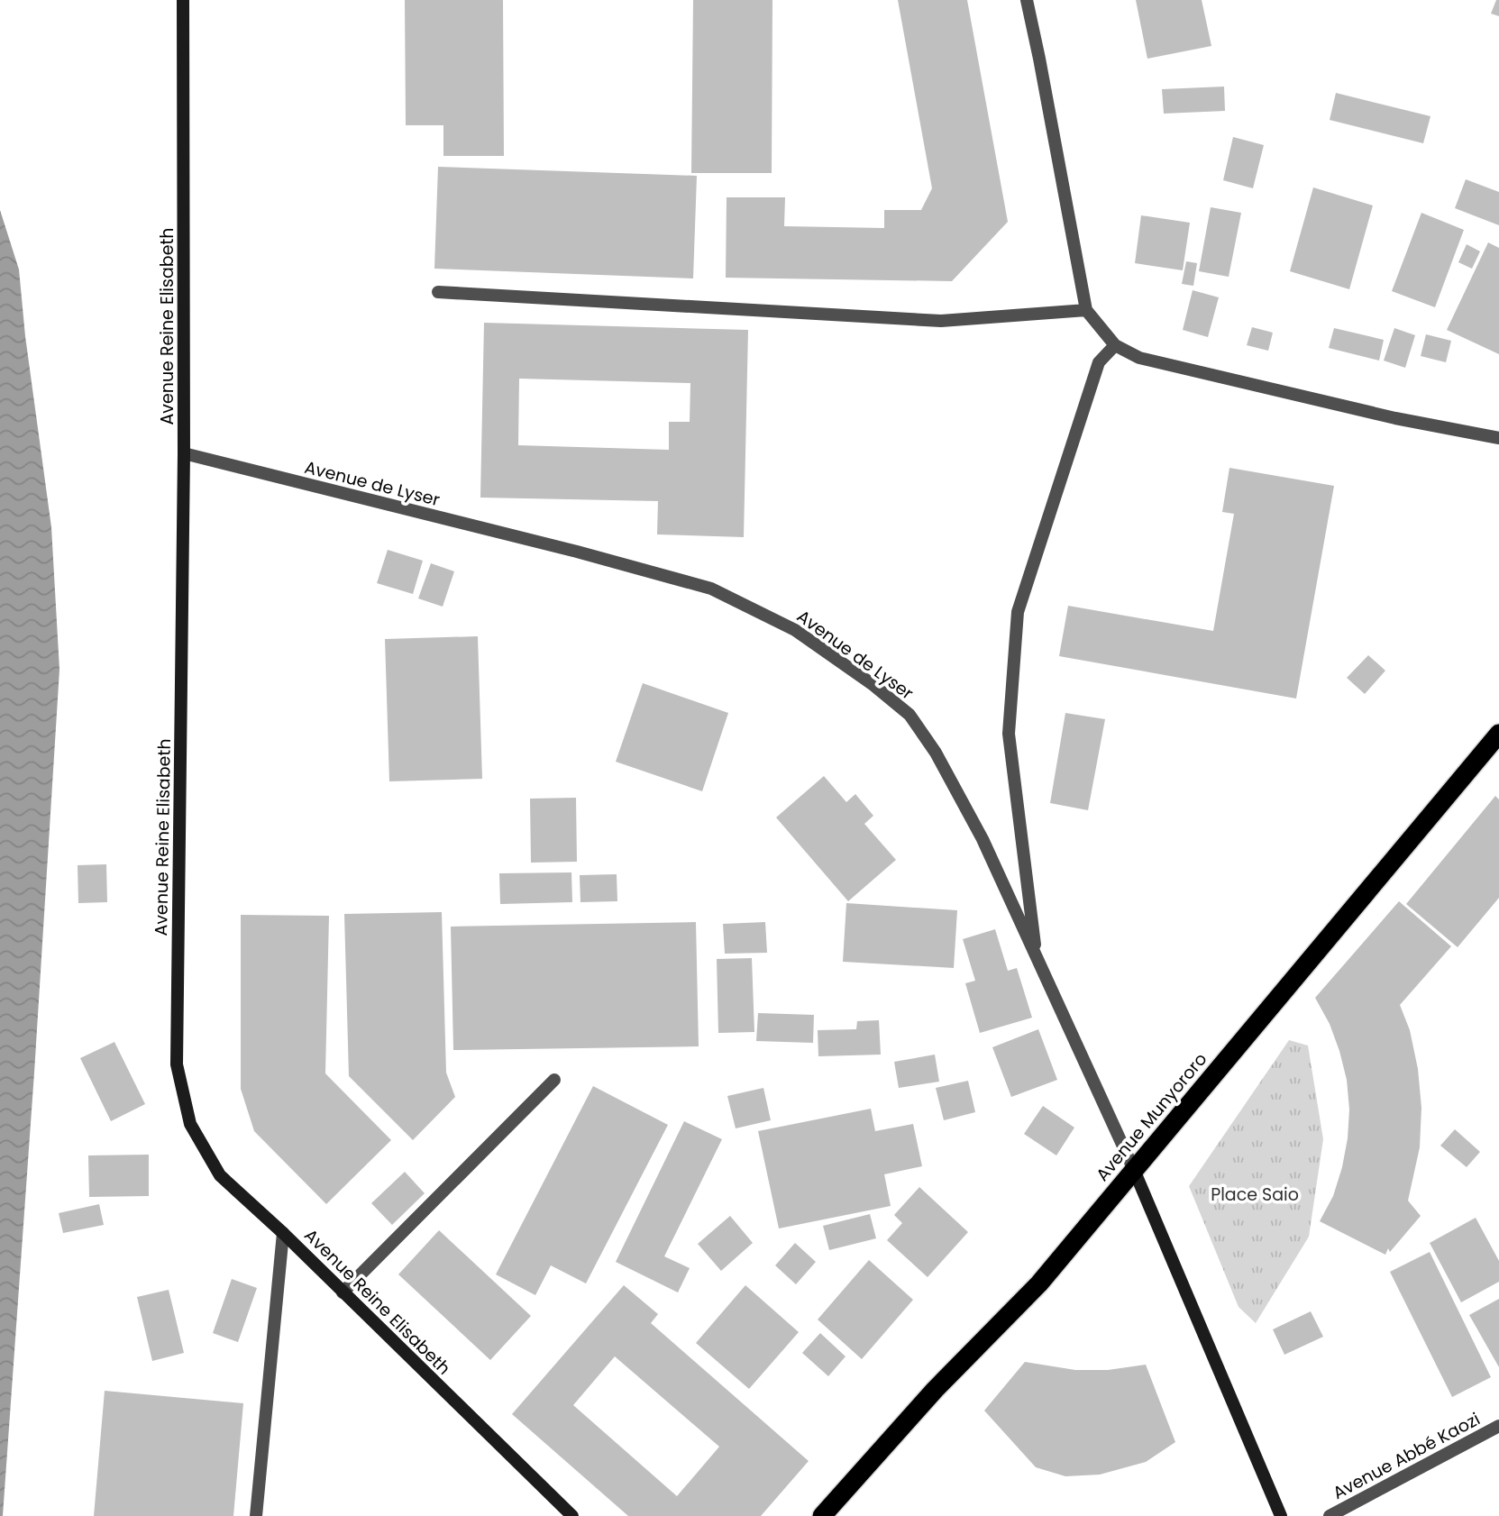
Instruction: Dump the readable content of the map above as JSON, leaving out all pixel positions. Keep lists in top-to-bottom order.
{
  "streets": {
    "highway": ["Avenue Munyororo"],
    "street": ["Avenue Reine Elisabeth", "Avenue de Lyser", "Avenue Abbé Kaozi"]
  },
  "crossings": [
    ["Avenue Reine Elisabeth", "Avenue de Lyser"],
    ["Avenue de Lyser", "Avenue Munyororo"]
  ],
  "parks": ["Place Saio"]
}
